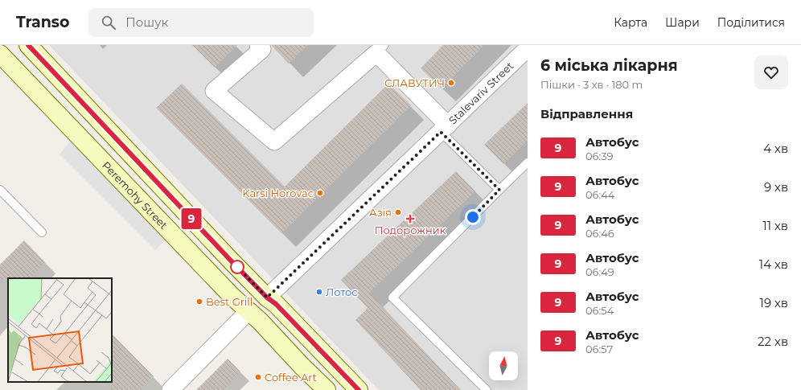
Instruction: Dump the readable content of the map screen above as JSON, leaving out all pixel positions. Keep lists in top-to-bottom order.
{
  "streets": {
    "main road": ["Peremohy Street"],
    "street": ["Stalevariv Street"]
  },
  "places": {
    "other": [
      "СЛАВУТИЧ",
      "Karsi Horovac",
      "Азія",
      "Лотос",
      "Best Grill",
      "Coffee Art"
    ],
    "health": ["Подорожник"]
  },
  "lines": ["bus line 9"],
  "north": "top",
  "page": {
    "header": "Transo",
    "search": "Пошук",
    "nav": ["Карта", "Шари", "Поділитися"],
    "on_map": "9",
    "heading": [
      ["6 міська лікарня", "Пішки · 3 хв · 180 m"],
      "Відправлення"
    ],
    "list": [
      {
        "mark": "9",
        "name": "Автобус",
        "note": "06:39",
        "value": "4 хв"
      },
      {
        "mark": "9",
        "name": "Автобус",
        "note": "06:44",
        "value": "9 хв"
      },
      {
        "mark": "9",
        "name": "Автобус",
        "note": "06:46",
        "value": "11 хв"
      },
      {
        "mark": "9",
        "name": "Автобус",
        "note": "06:49",
        "value": "14 хв"
      },
      {
        "mark": "9",
        "name": "Автобус",
        "note": "06:54",
        "value": "19 хв"
      },
      {
        "mark": "9",
        "name": "Автобус",
        "note": "06:57",
        "value": "22 хв"
      }
    ]
  }
}
